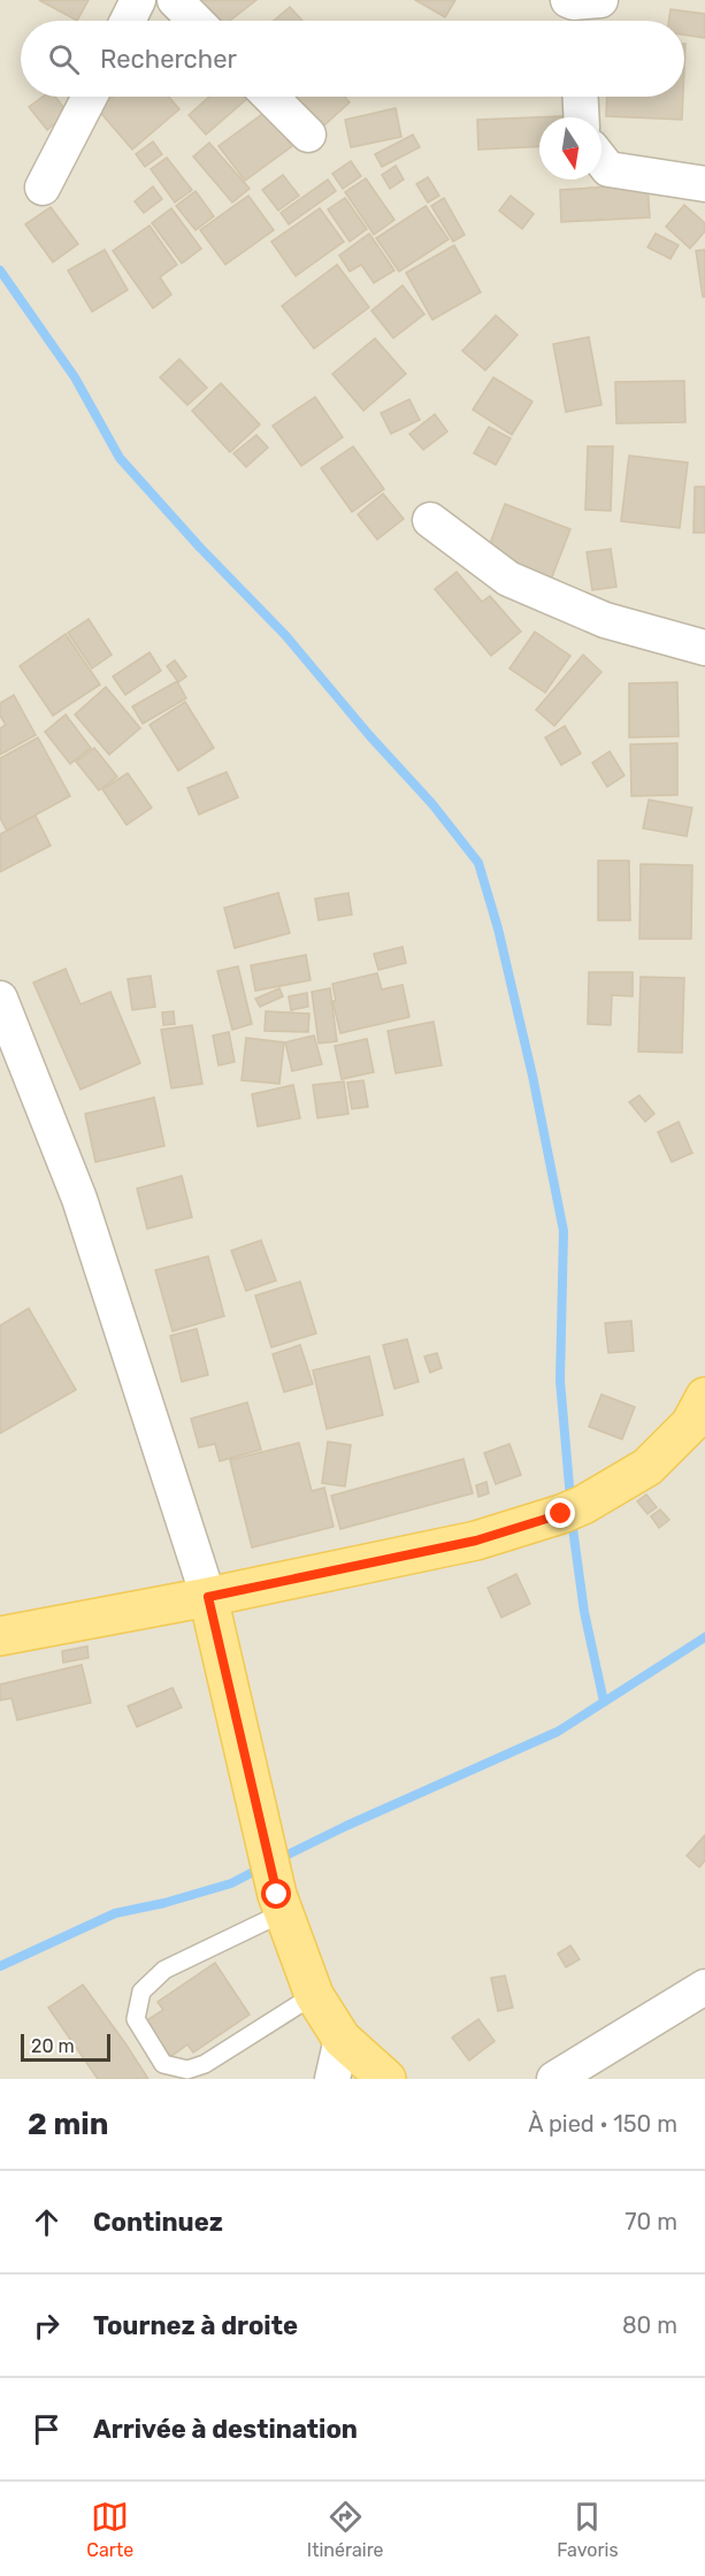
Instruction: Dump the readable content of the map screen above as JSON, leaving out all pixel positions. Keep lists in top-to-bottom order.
{
  "scale_bar": "20 m",
  "north": "bottom",
  "page": {
    "search": "Rechercher",
    "scale": "20 m",
    "heading": ["2 min", "À pied · 150 m"],
    "list": [
      ["Continuez", "70 m"],
      ["Tournez à droite", "80 m"],
      "Arrivée à destination"
    ],
    "nav": ["Carte", "Itinéraire", "Favoris"]
  }
}
